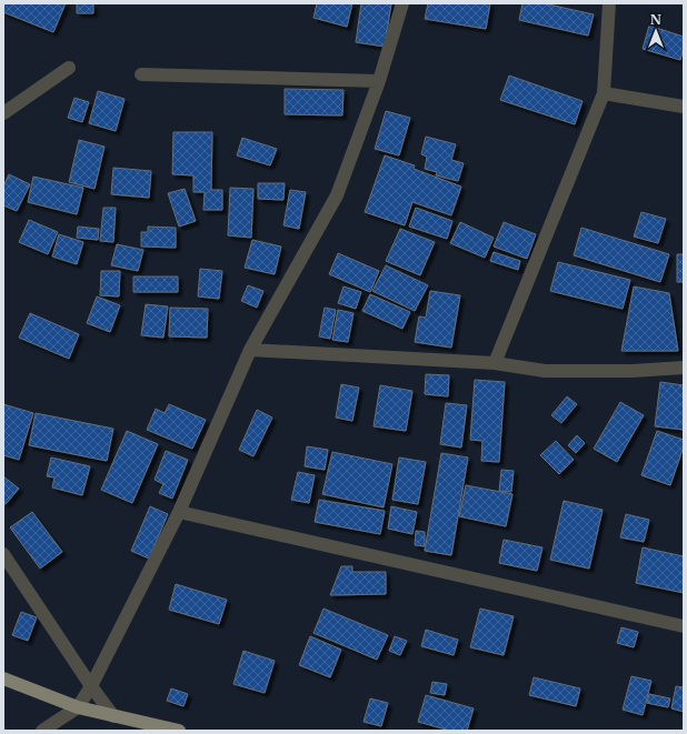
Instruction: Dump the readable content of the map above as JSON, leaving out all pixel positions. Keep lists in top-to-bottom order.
{
  "north": "top"
}
